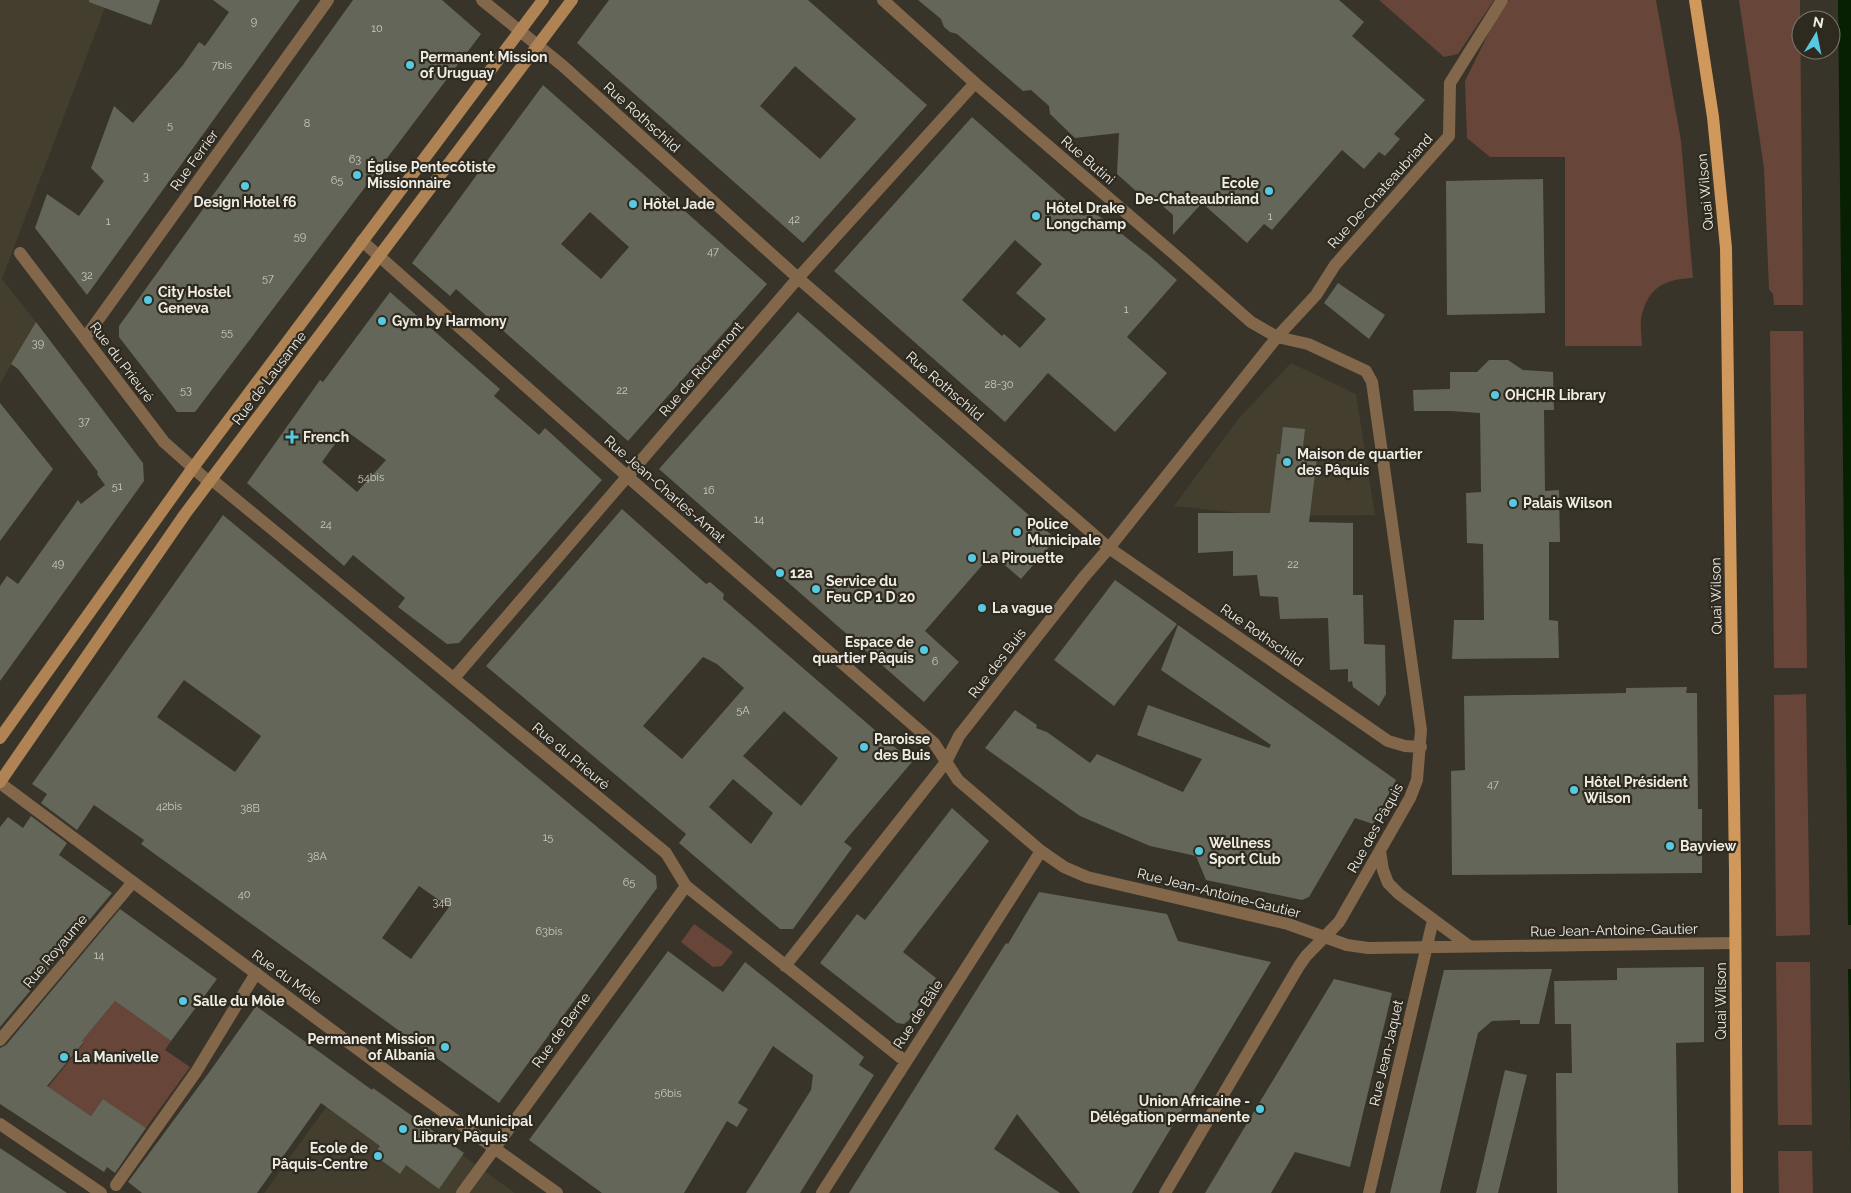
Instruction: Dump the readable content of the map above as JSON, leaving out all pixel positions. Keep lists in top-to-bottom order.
{
  "streets": {
    "main road": ["Quai Wilson", "Rue de Lausanne"],
    "street": [
      "Rue Rothschild",
      "Rue Ferrier",
      "Rue Butini",
      "Rue De-Chateaubriand",
      "Rue du Prieuré",
      "Rue de Richemont",
      "Rue Jean-Charles-Amat",
      "Rue des Buis",
      "Rue des Pâquis",
      "Rue Jean-Antoine-Gautier",
      "Rue Royaume",
      "Rue du Môle",
      "Rue de Bâle",
      "Rue de Berne",
      "Rue Jean-Jaquet"
    ]
  },
  "crossings": [
    ["Rue Rothschild", "Rue de Richemont"],
    ["Rue Rothschild", "Rue de Lausanne"],
    ["Rue Rothschild", "Rue des Buis"],
    ["Rue Rothschild", "Rue des Pâquis"],
    ["Rue Ferrier", "Rue du Prieuré"],
    ["Rue Butini", "Rue De-Chateaubriand"],
    ["Rue Butini", "Rue de Richemont"],
    ["Rue Butini", "Rue des Buis"],
    ["Rue Butini", "Rue des Pâquis"],
    ["Rue De-Chateaubriand", "Rue des Buis"],
    ["Rue De-Chateaubriand", "Rue des Pâquis"],
    ["Quai Wilson", "Rue Jean-Antoine-Gautier"],
    ["Rue du Prieuré", "Rue de Richemont"],
    ["Rue du Prieuré", "Rue de Lausanne"],
    ["Rue du Prieuré", "Rue des Buis"],
    ["Rue du Prieuré", "Rue de Bâle"],
    ["Rue du Prieuré", "Rue de Berne"],
    ["Rue de Richemont", "Rue Jean-Charles-Amat"],
    ["Rue de Lausanne", "Rue Jean-Charles-Amat"],
    ["Rue de Lausanne", "Rue du Môle"],
    ["Rue Jean-Charles-Amat", "Rue des Buis"],
    ["Rue Jean-Charles-Amat", "Rue Jean-Antoine-Gautier"],
    ["Rue des Buis", "Rue des Pâquis"],
    ["Rue des Buis", "Rue Jean-Antoine-Gautier"],
    ["Rue des Pâquis", "Rue Jean-Antoine-Gautier"],
    ["Rue Jean-Antoine-Gautier", "Rue de Bâle"],
    ["Rue Jean-Antoine-Gautier", "Rue Jean-Jaquet"],
    ["Rue Royaume", "Rue du Môle"],
    ["Rue du Môle", "Rue de Berne"]
  ],
  "places": {
    "other": [
      "Permanent Mission of Uruguay",
      "Église Pentecôtiste Missionnaire",
      "Design Hotel f6",
      "Ecole De-Chateaubriand",
      "Hôtel Jade",
      "Hôtel Drake Longchamp",
      "City Hostel Geneva",
      "Gym by Harmony",
      "OHCHR Library",
      "Maison de quartier des Pâquis",
      "Palais Wilson",
      "Police Municipale",
      "La Pirouette",
      "12a",
      "Service du Feu CP 1 D 20",
      "La vague",
      "Espace de quartier Pâquis",
      "Paroisse des Buis",
      "Hôtel Président Wilson",
      "Bayview",
      "Wellness Sport Club",
      "Salle du Môle",
      "Permanent Mission of Albania",
      "La Manivelle",
      "Union Africaine - Délégation permanente",
      "Geneva Municipal Library Pâquis",
      "Ecole de Pâquis-Centre"
    ],
    "health": ["French"]
  },
  "house_numbers": [
    "9",
    "10",
    "7bis",
    "8",
    "5",
    "63",
    "3",
    "65",
    "1",
    "42",
    "1",
    "59",
    "47",
    "32",
    "57",
    "1",
    "55",
    "39",
    "28-30",
    "53",
    "22",
    "37",
    "54bis",
    "51",
    "16",
    "14",
    "24",
    "49",
    "22",
    "6",
    "5A",
    "47",
    "42bis",
    "38B",
    "15",
    "38A",
    "65",
    "40",
    "34B",
    "63bis",
    "14",
    "56bis"
  ],
  "north": "top"
}
